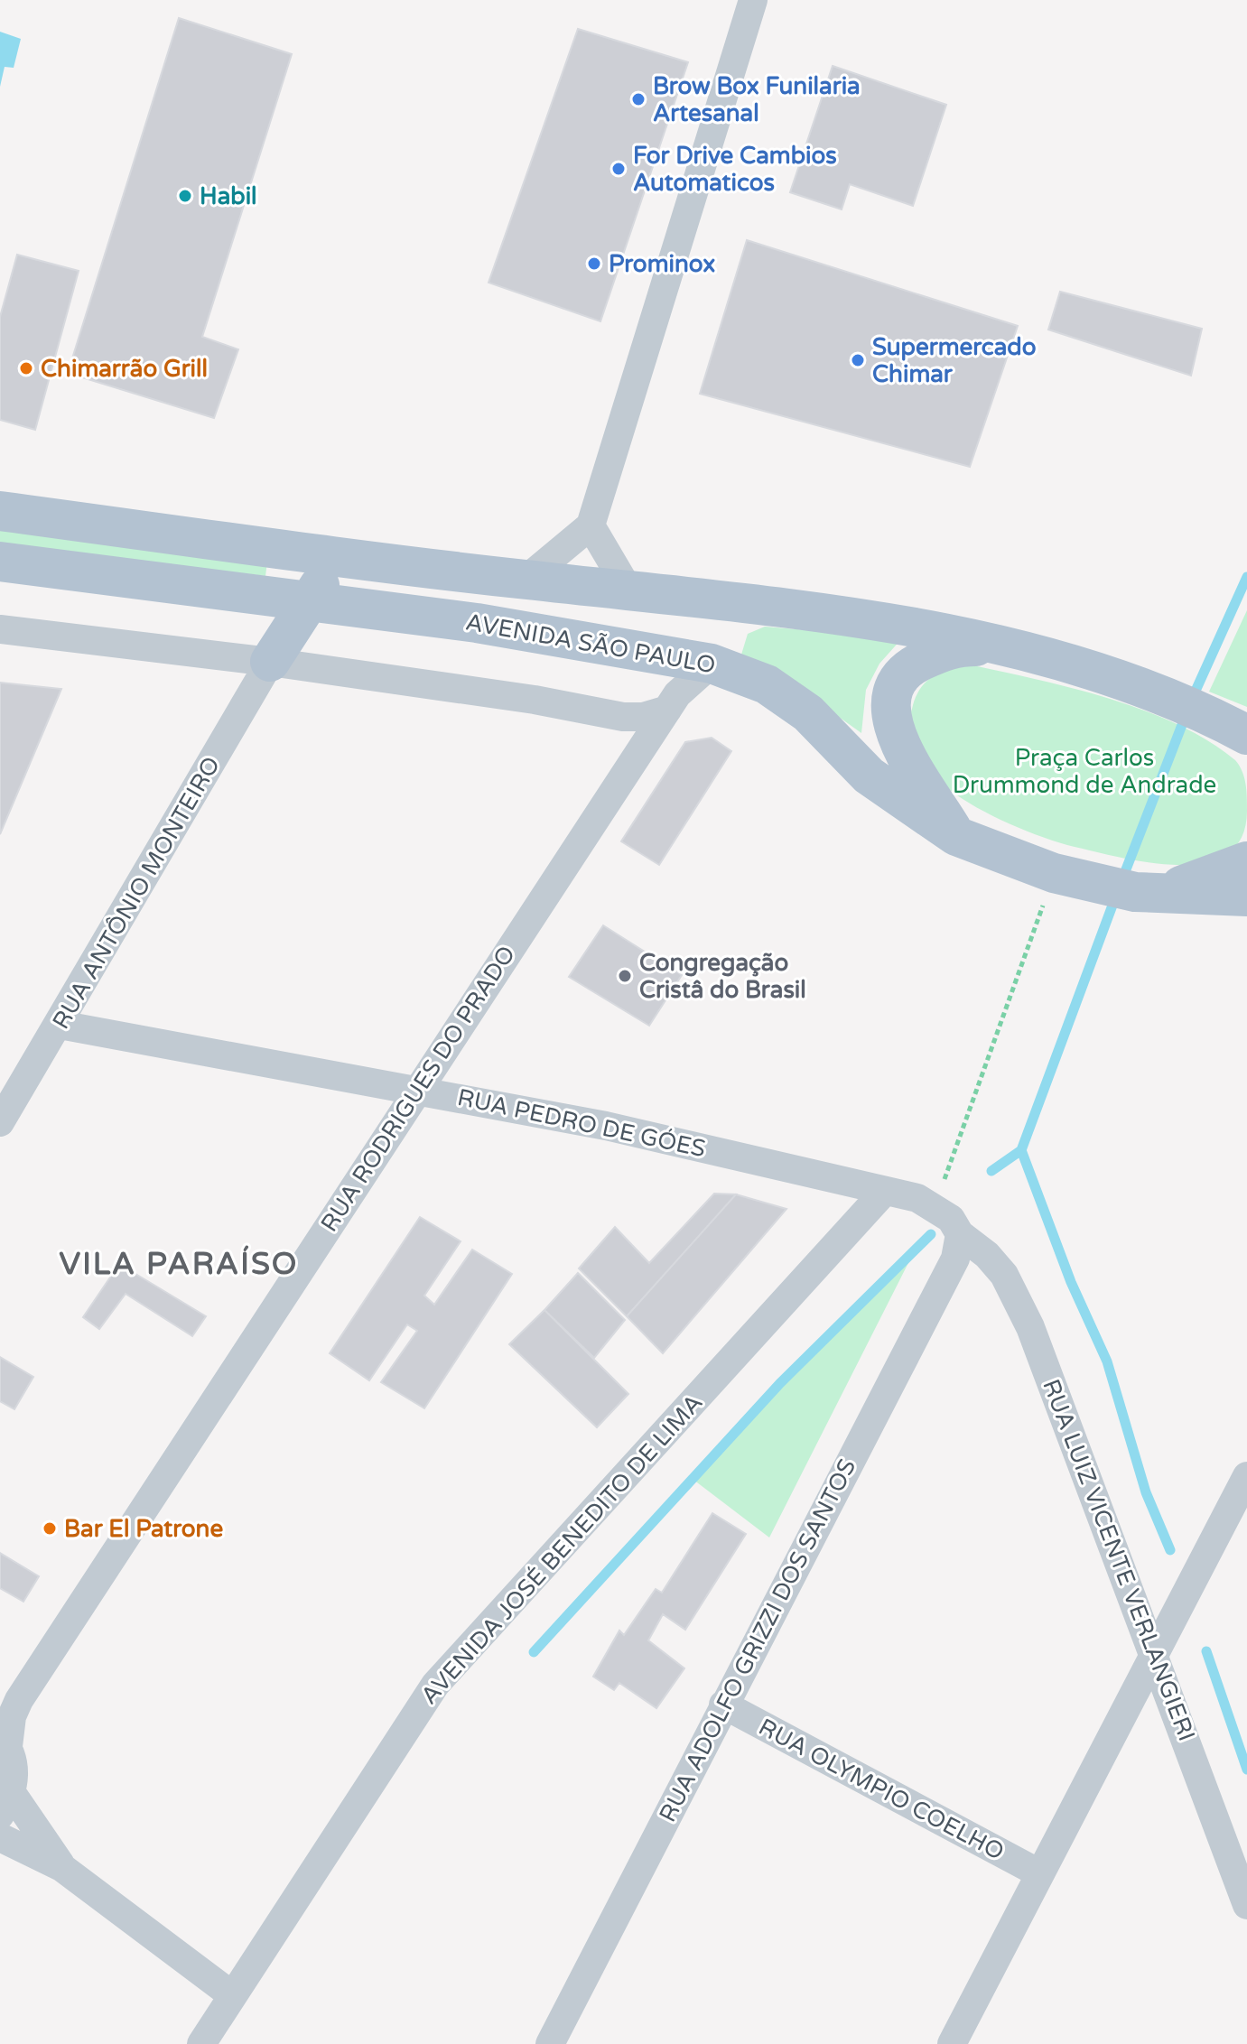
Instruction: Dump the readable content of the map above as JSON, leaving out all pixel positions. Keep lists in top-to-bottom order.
{
  "streets": {
    "main road": ["AVENIDA SÃO PAULO"],
    "street": [
      "RUA ANTÔNIO MONTEIRO",
      "RUA RODRIGUES DO PRADO",
      "RUA PEDRO DE GÓES",
      "AVENIDA JOSÉ BENEDITO DE LIMA",
      "RUA LUIZ VICENTE VERLANGIERI",
      "RUA ADOLFO GRIZZI DOS SANTOS",
      "RUA OLYMPIO COELHO"
    ]
  },
  "crossings": [
    ["AVENIDA SÃO PAULO", "RUA RODRIGUES DO PRADO"],
    ["RUA ANTÔNIO MONTEIRO", "RUA PEDRO DE GÓES"],
    ["RUA RODRIGUES DO PRADO", "RUA PEDRO DE GÓES"],
    ["RUA PEDRO DE GÓES", "AVENIDA JOSÉ BENEDITO DE LIMA"],
    ["RUA PEDRO DE GÓES", "RUA LUIZ VICENTE VERLANGIERI"],
    ["RUA PEDRO DE GÓES", "RUA ADOLFO GRIZZI DOS SANTOS"],
    ["RUA LUIZ VICENTE VERLANGIERI", "RUA ADOLFO GRIZZI DOS SANTOS"],
    ["RUA ADOLFO GRIZZI DOS SANTOS", "RUA OLYMPIO COELHO"]
  ],
  "districts": ["VILA PARAÍSO"],
  "parks": ["Praça Carlos Drummond de Andrade"],
  "places": [
    "Brow Box Funilaria Artesanal",
    "For Drive Cambios Automaticos",
    "Habil",
    "Prominox",
    "Supermercado Chimar",
    "Chimarrão Grill",
    "Congregação Cristâ do Brasil",
    "Bar El Patrone"
  ]
}
